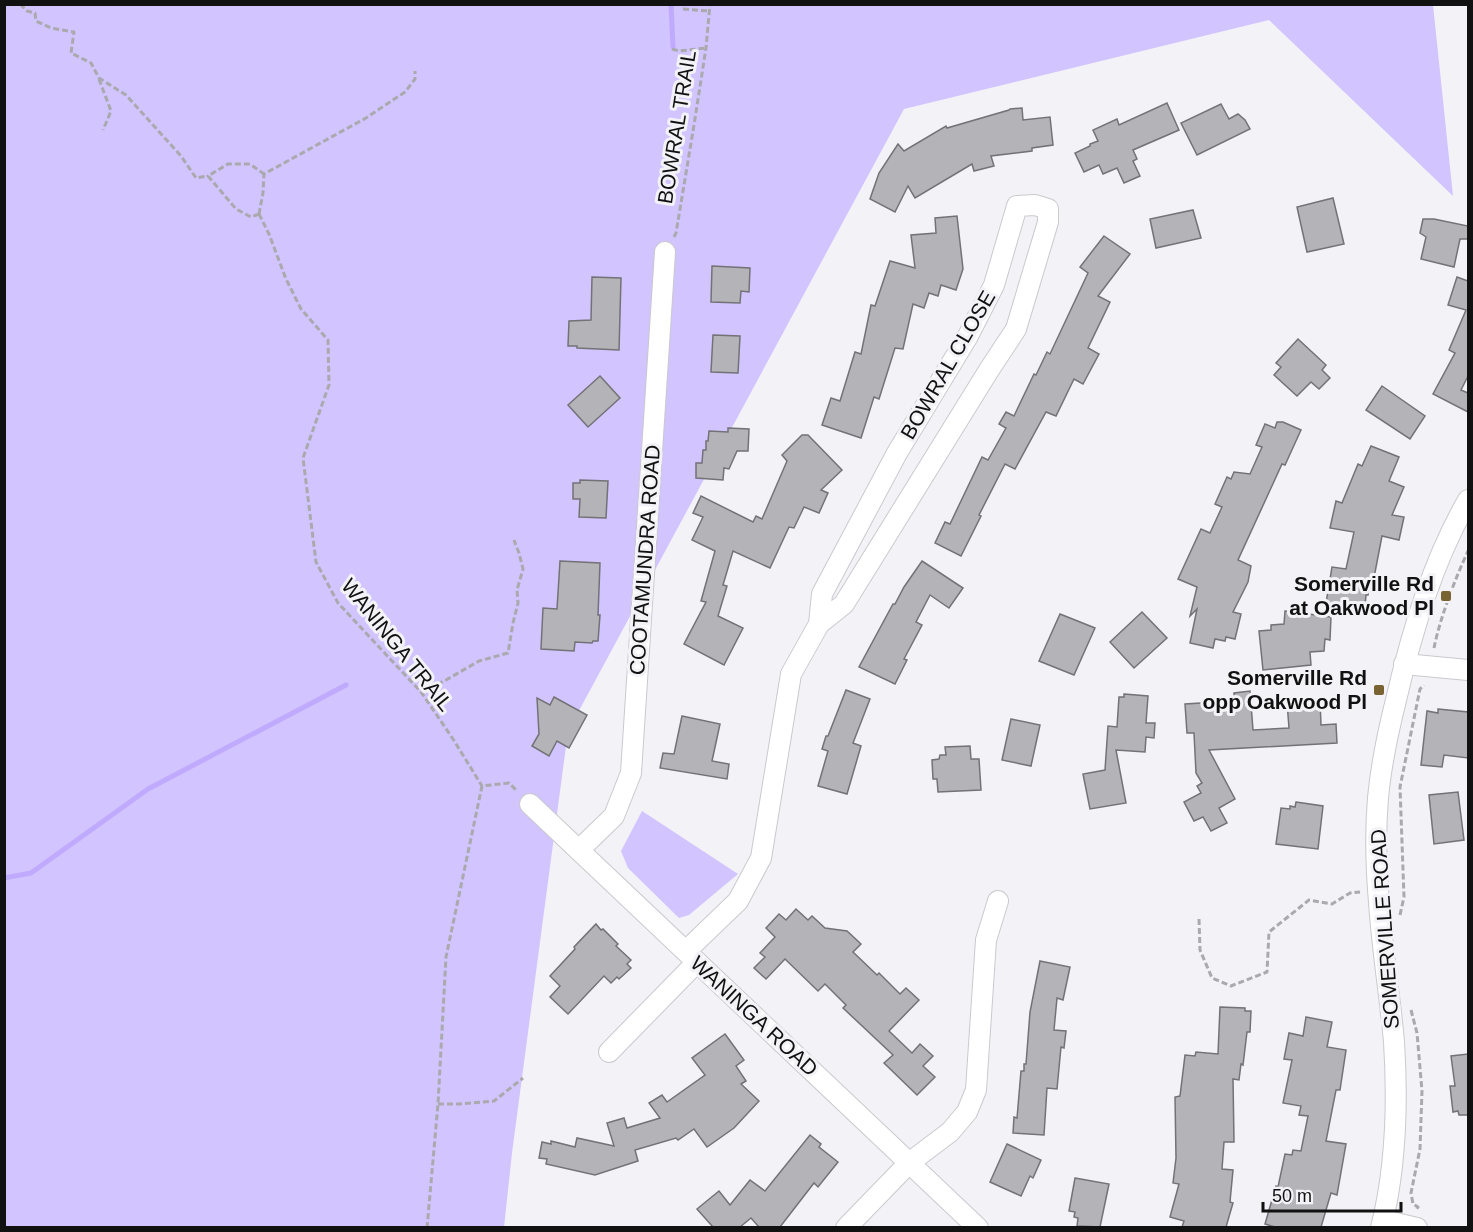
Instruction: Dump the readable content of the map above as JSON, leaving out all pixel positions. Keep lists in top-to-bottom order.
{
  "streets": {
    "street": [
      "BOWRAL CLOSE",
      "COOTAMUNDRA ROAD",
      "SOMERVILLE ROAD",
      "WANINGA ROAD"
    ],
    "path": ["BOWRAL TRAIL", "WANINGA TRAIL"]
  },
  "crossings": [
    ["BOWRAL TRAIL", "COOTAMUNDRA ROAD"],
    ["BOWRAL CLOSE", "WANINGA ROAD"],
    ["COOTAMUNDRA ROAD", "WANINGA ROAD"]
  ],
  "places": {
    "transit": ["Somerville Rd at Oakwood Pl", "Somerville Rd opp Oakwood Pl"]
  },
  "scale_bar": "50 m"
}
